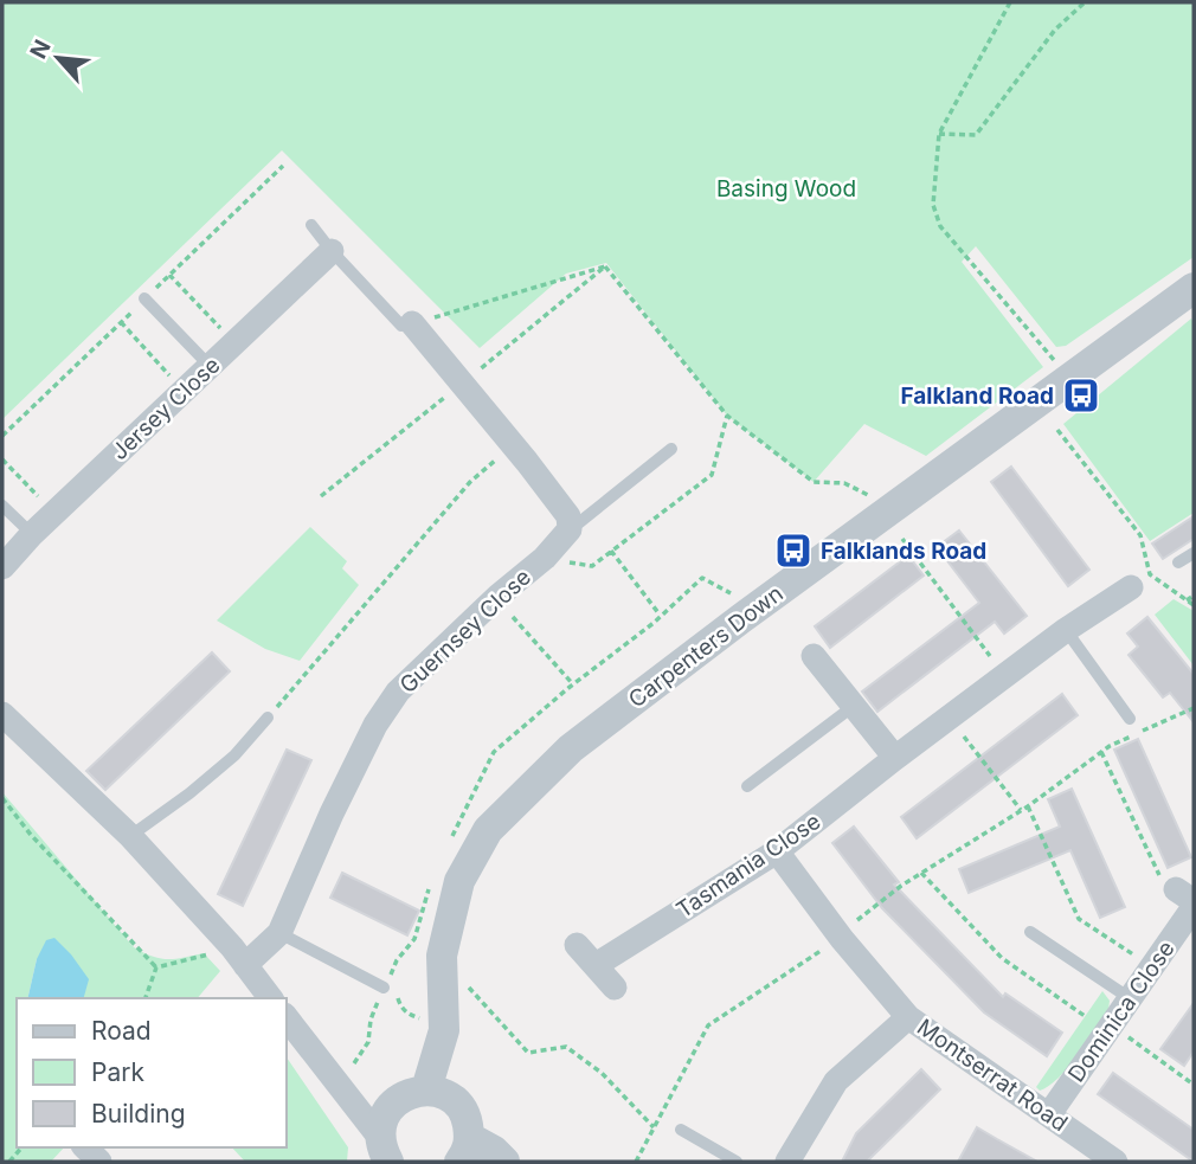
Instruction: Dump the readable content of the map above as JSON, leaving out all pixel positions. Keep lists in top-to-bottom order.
{
  "streets": {
    "street": [
      "Jersey Close",
      "Guernsey Close",
      "Carpenters Down",
      "Tasmania Close",
      "Dominica Close",
      "Montserrat Road"
    ]
  },
  "crossings": [
    ["Tasmania Close", "Montserrat Road"],
    ["Dominica Close", "Montserrat Road"]
  ],
  "parks": ["Basing Wood"],
  "places": {
    "bus stop": ["Falkland Road", "Falklands Road"]
  },
  "legend": ["Road", "Park", "Building"],
  "north": "top left"
}
